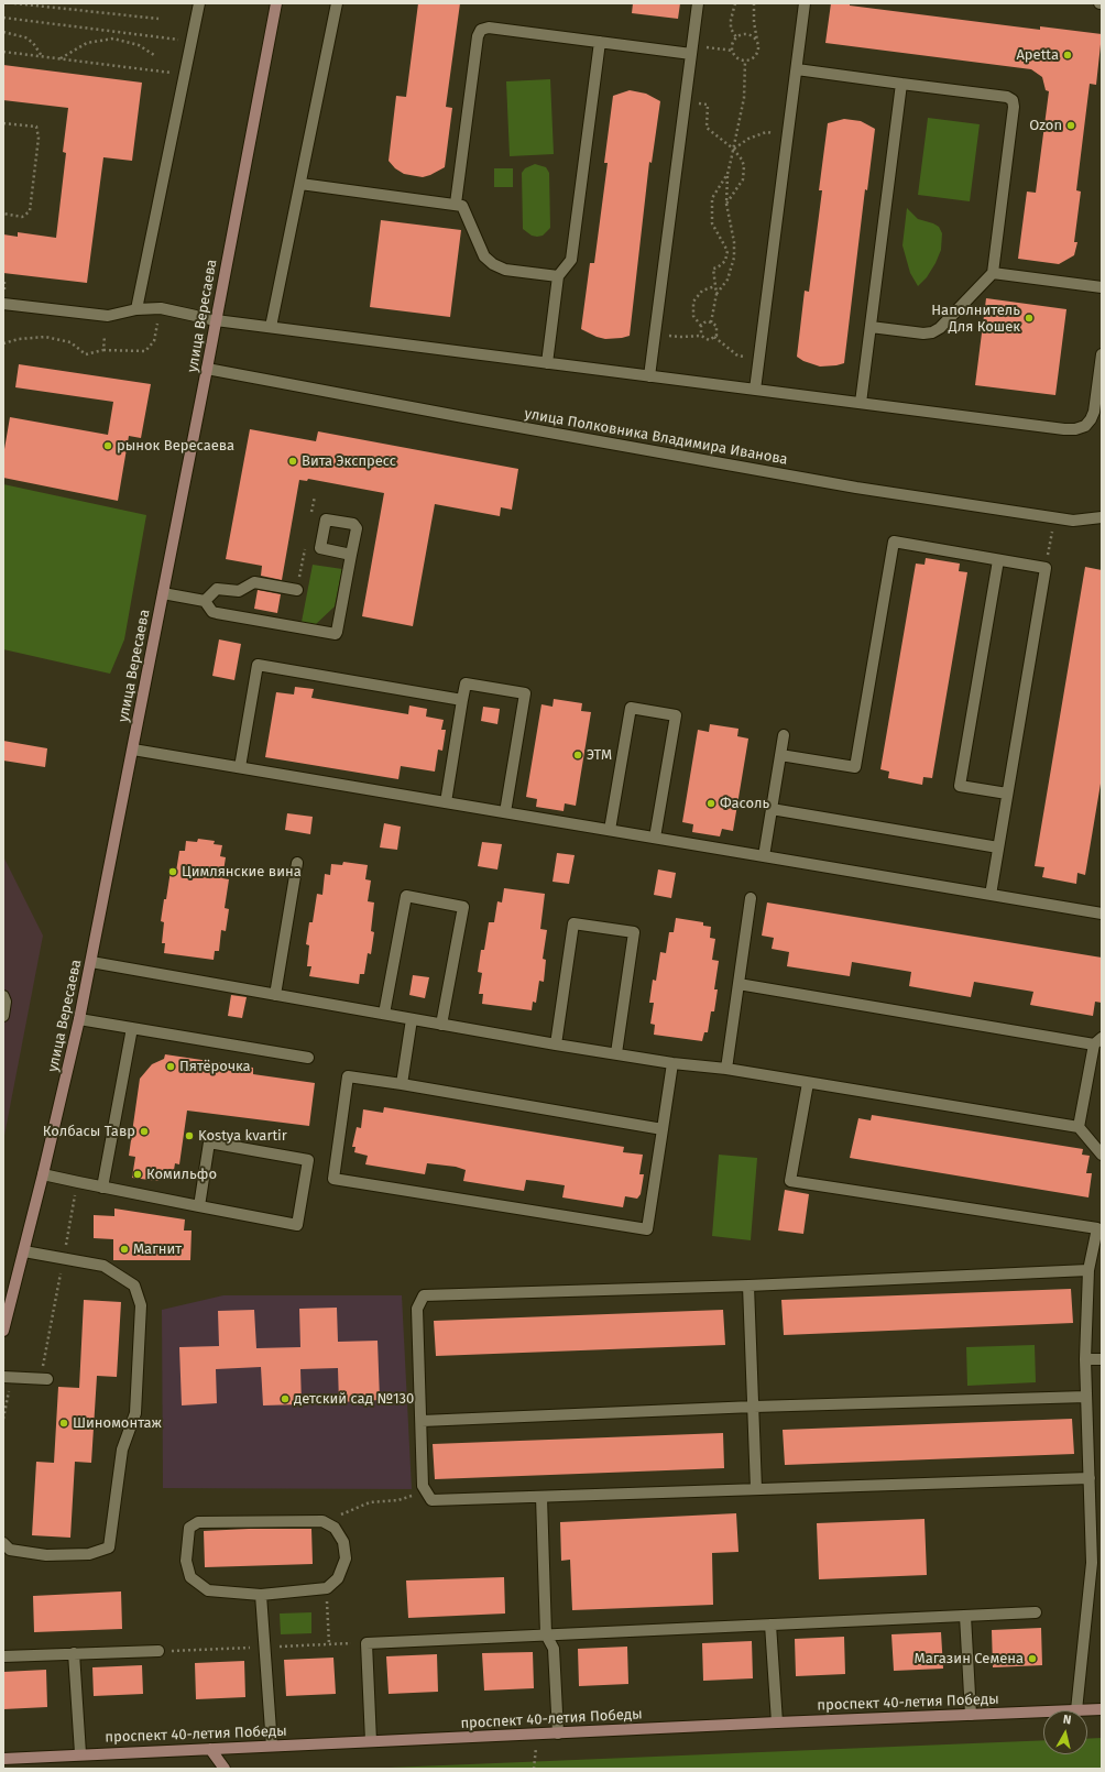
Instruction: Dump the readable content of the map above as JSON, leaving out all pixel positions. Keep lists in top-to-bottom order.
{
  "streets": {
    "main road": ["улица Вересаева", "проспект 40-летия Победы"],
    "lane": ["улица Полковника Владимира Иванова"]
  },
  "crossings": [
    ["улица Вересаева", "улица Полковника Владимира Иванова"]
  ],
  "places": [
    "Apetta",
    "Ozon",
    "Наполнитель Для Кошек",
    "рынок Вересаева",
    "Вита Экспресс",
    "ЭТМ",
    "Фасоль",
    "Цимлянские вина",
    "Пятёрочка",
    "Колбасы Тавр",
    "Kostya kvartir",
    "Комильфо",
    "Магнит",
    "детский сад №130",
    "Шиномонтаж",
    "Магазин Семена"
  ],
  "north": "top"
}
